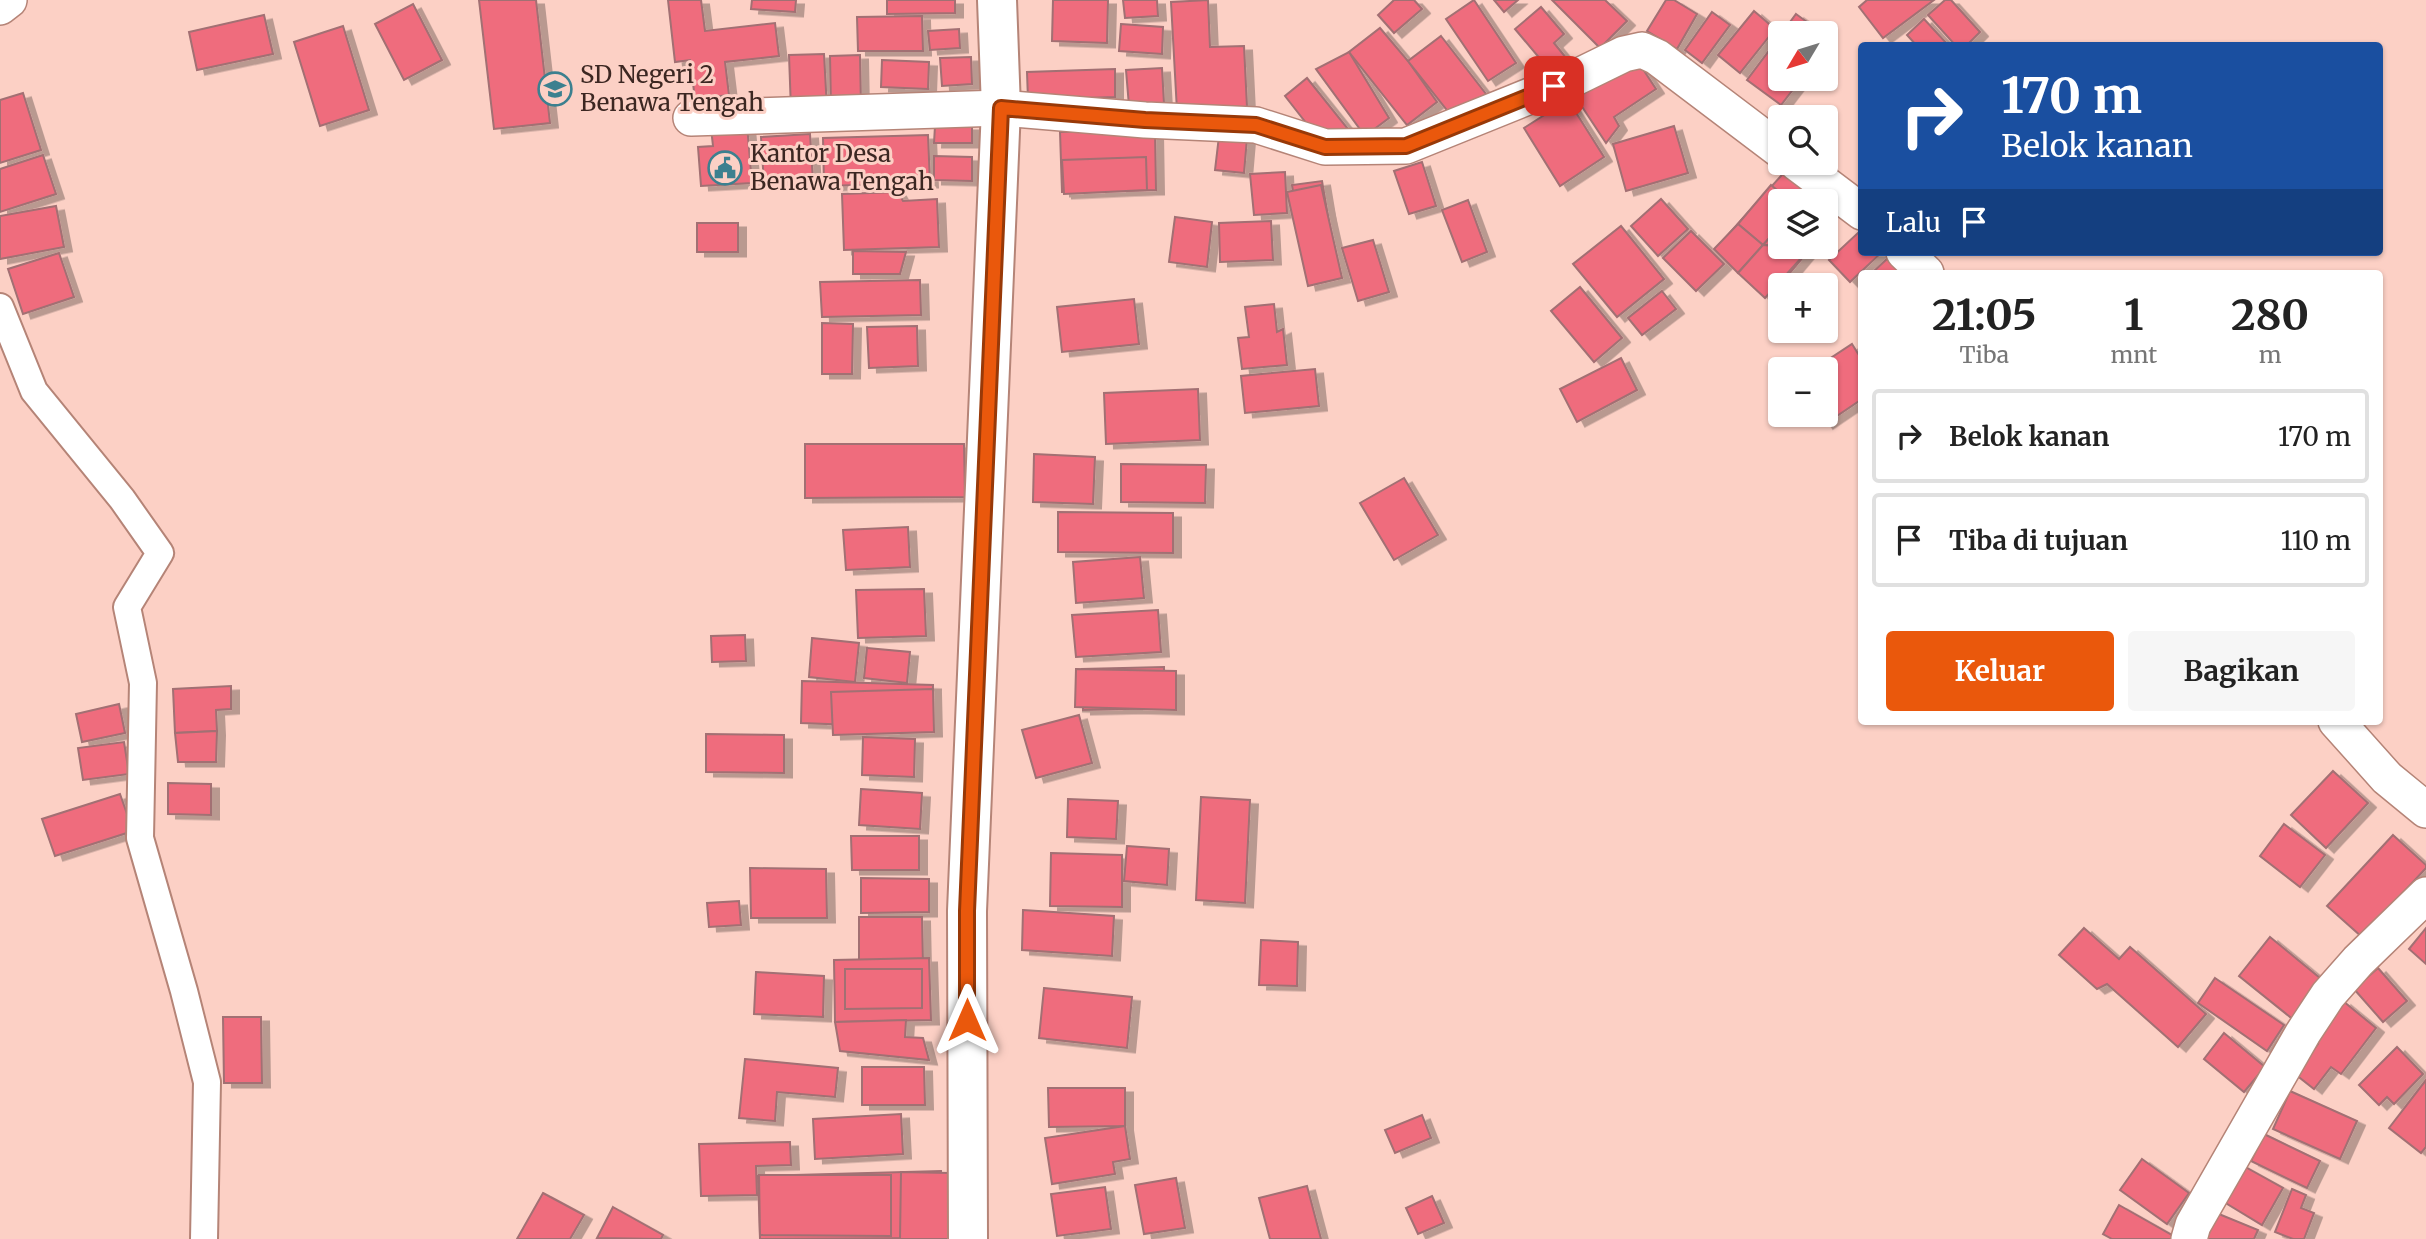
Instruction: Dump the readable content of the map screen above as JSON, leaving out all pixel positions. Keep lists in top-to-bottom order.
{
  "places": {
    "school or university": ["SD Negeri 2 Benawa Tengah"],
    "public building": ["Kantor Desa Benawa Tengah"]
  },
  "north": "bottom left",
  "page": {
    "map_buttons": ["+", "−"],
    "turn": ["170 m", "Belok kanan"],
    "then": "Lalu",
    "eta": [
      "21:05",
      "Tiba",
      "1",
      "mnt",
      "280",
      "m"
    ],
    "list": [
      {
        "name": "Belok kanan",
        "value": "170 m"
      },
      {
        "name": "Tiba di tujuan",
        "value": "110 m"
      }
    ],
    "buttons": ["Keluar", "Bagikan"]
  }
}
